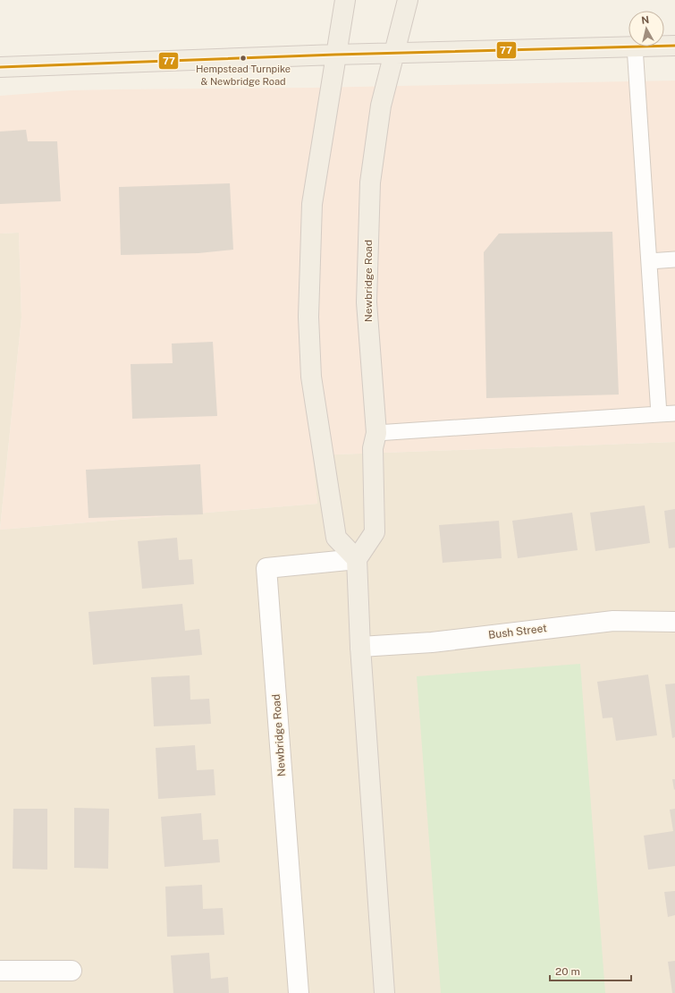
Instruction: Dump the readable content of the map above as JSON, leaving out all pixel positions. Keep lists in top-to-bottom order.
{
  "streets": {
    "main road": ["Newbridge Road"],
    "street": ["Bush Street"]
  },
  "places": ["Hempstead Turnpike & Newbridge Road"],
  "lines": ["transit line 77"],
  "scale_bar": "20 m",
  "north": "top"
}
